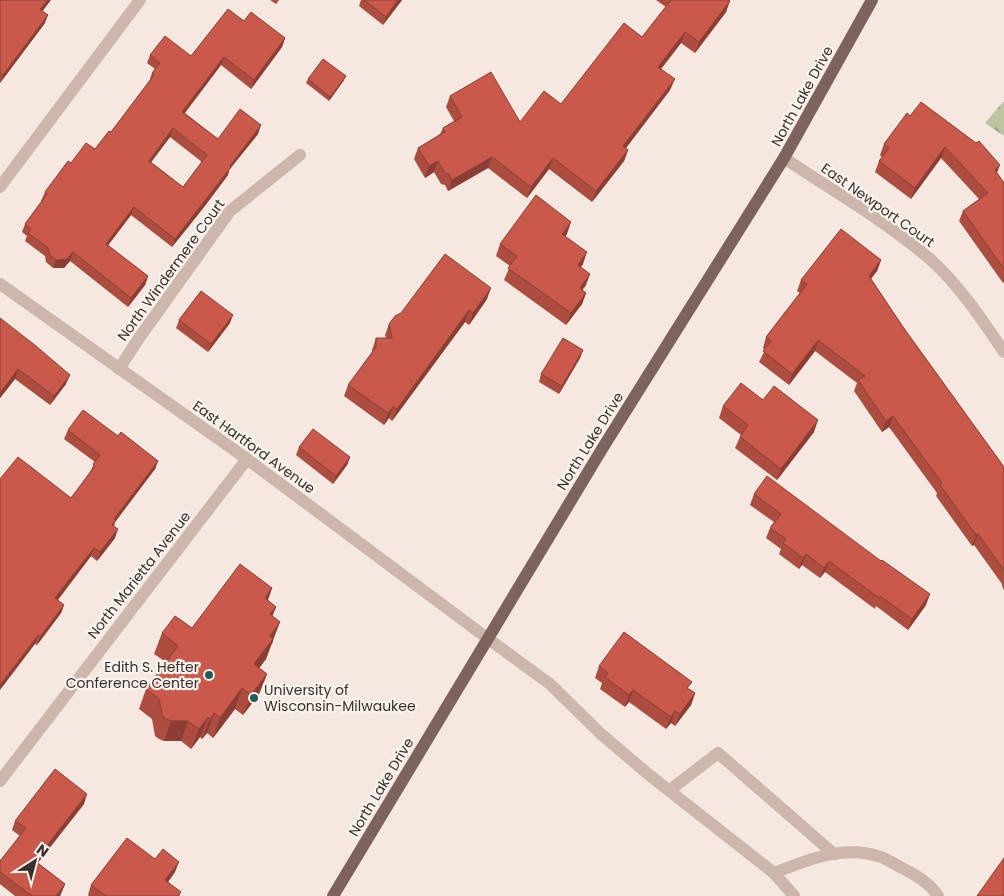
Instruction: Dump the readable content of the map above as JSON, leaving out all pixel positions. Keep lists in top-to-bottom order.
{
  "streets": {
    "main road": ["North Lake Drive"],
    "street": [
      "East Newport Court",
      "North Windermere Court",
      "East Hartford Avenue",
      "North Marietta Avenue"
    ]
  },
  "crossings": [
    ["North Lake Drive", "East Newport Court"],
    ["North Lake Drive", "East Hartford Avenue"],
    ["North Windermere Court", "East Hartford Avenue"],
    ["East Hartford Avenue", "North Marietta Avenue"]
  ],
  "places": ["Edith S. Hefter Conference Center", "University of Wisconsin-Milwaukee"],
  "north": "top right"
}
